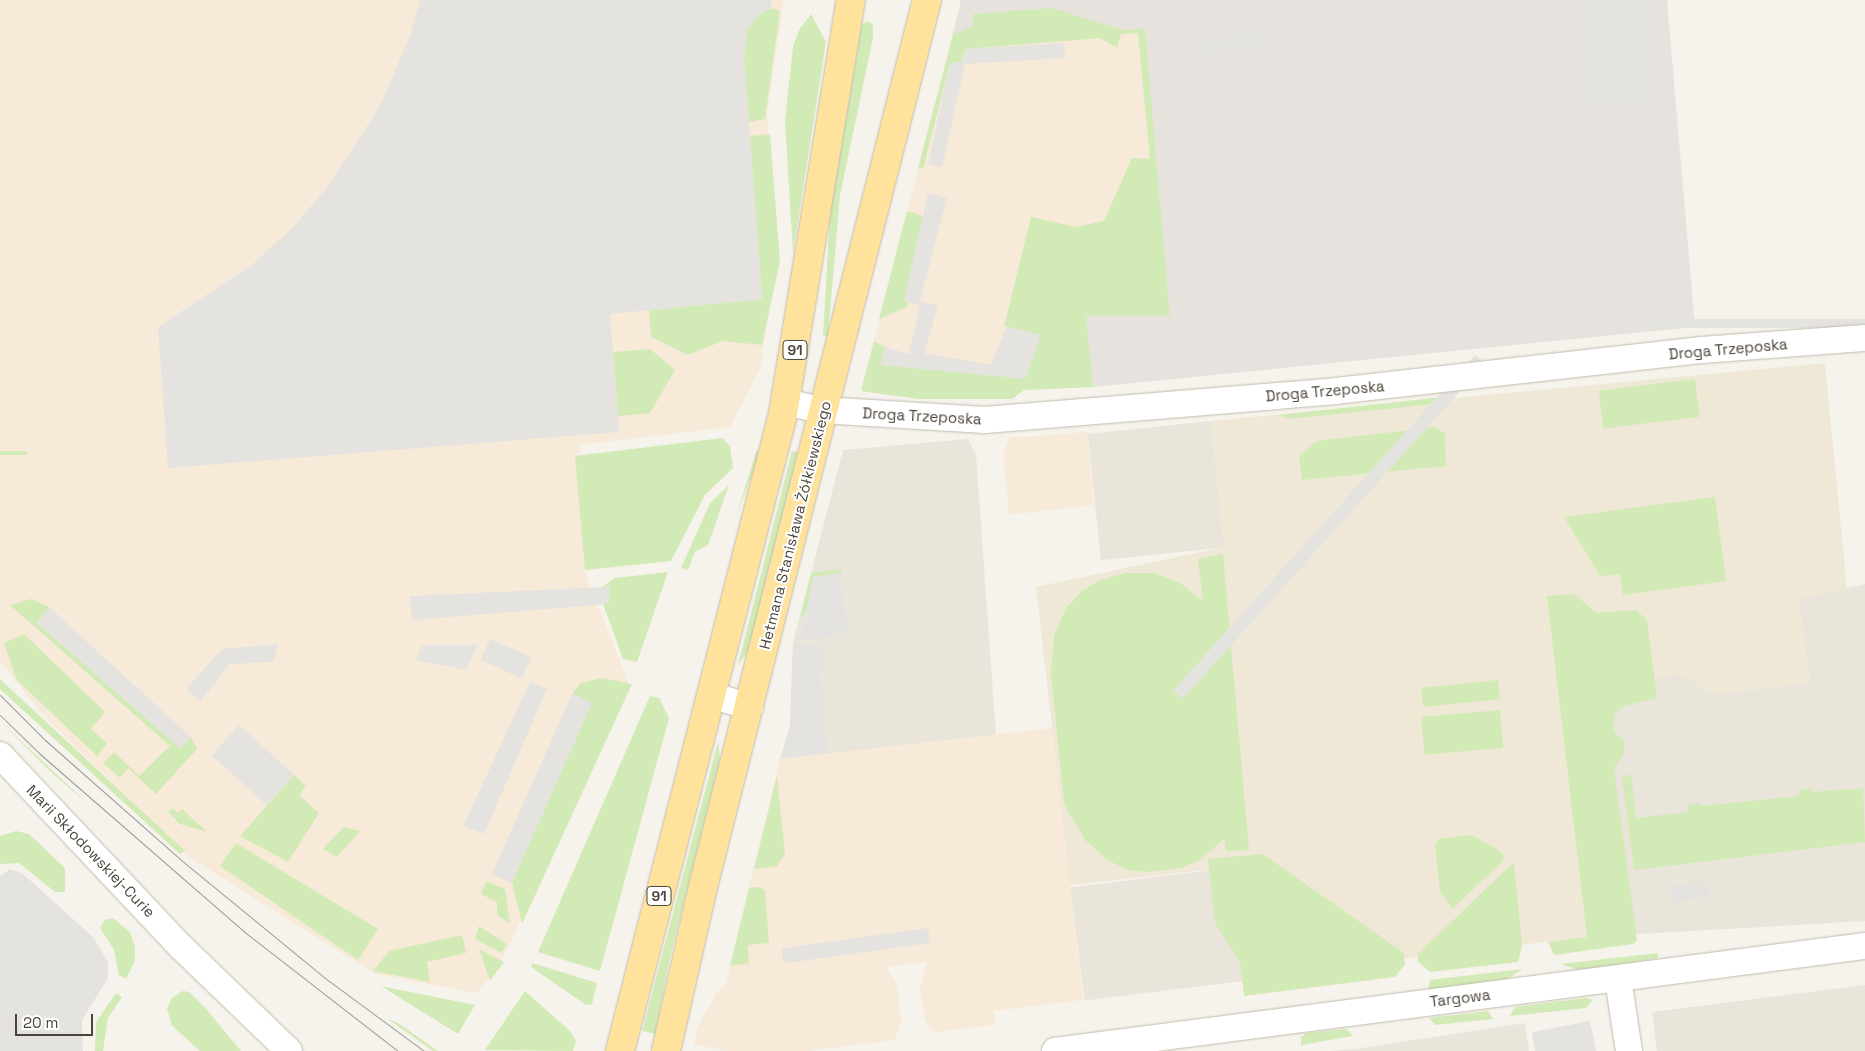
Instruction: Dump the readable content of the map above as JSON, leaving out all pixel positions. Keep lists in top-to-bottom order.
{
  "streets": {
    "main road": ["91", "Hetmana Stanisława Żółkiewskiego"],
    "street": ["Droga Trzeposka", "Marii Skłodowskiej-Curie", "Targowa"]
  },
  "crossings": [
    ["Droga Trzeposka", "91"],
    ["Droga Trzeposka", "Hetmana Stanisława Żółkiewskiego"]
  ],
  "scale_bar": "20 m"
}
